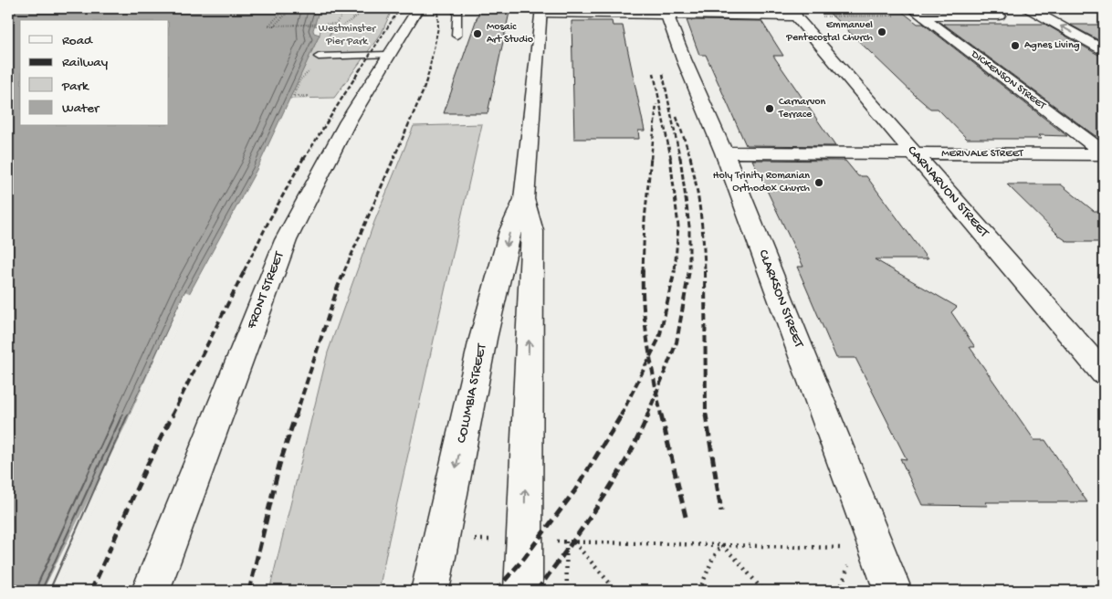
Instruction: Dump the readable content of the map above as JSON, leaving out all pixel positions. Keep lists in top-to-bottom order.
{
  "streets": {
    "street": [
      "DICKENSON STREET",
      "MERIVALE STREET",
      "CARNARVON STREET",
      "FRONT STREET",
      "CLARKSON STREET",
      "COLUMBIA STREET"
    ]
  },
  "crossings": [
    ["DICKENSON STREET", "MERIVALE STREET"],
    ["MERIVALE STREET", "CARNARVON STREET"],
    ["MERIVALE STREET", "CLARKSON STREET"]
  ],
  "parks": ["Westminster Pier Park"],
  "places": [
    "Emmanuel Pentecostal Church",
    "Mosaic Art Studio",
    "Agnes Living",
    "Carnarvon Terrace",
    "Holy Trinity Romanian Orthodox Church"
  ],
  "legend": [
    "Road",
    "Railway",
    "Park",
    "Water"
  ]
}
